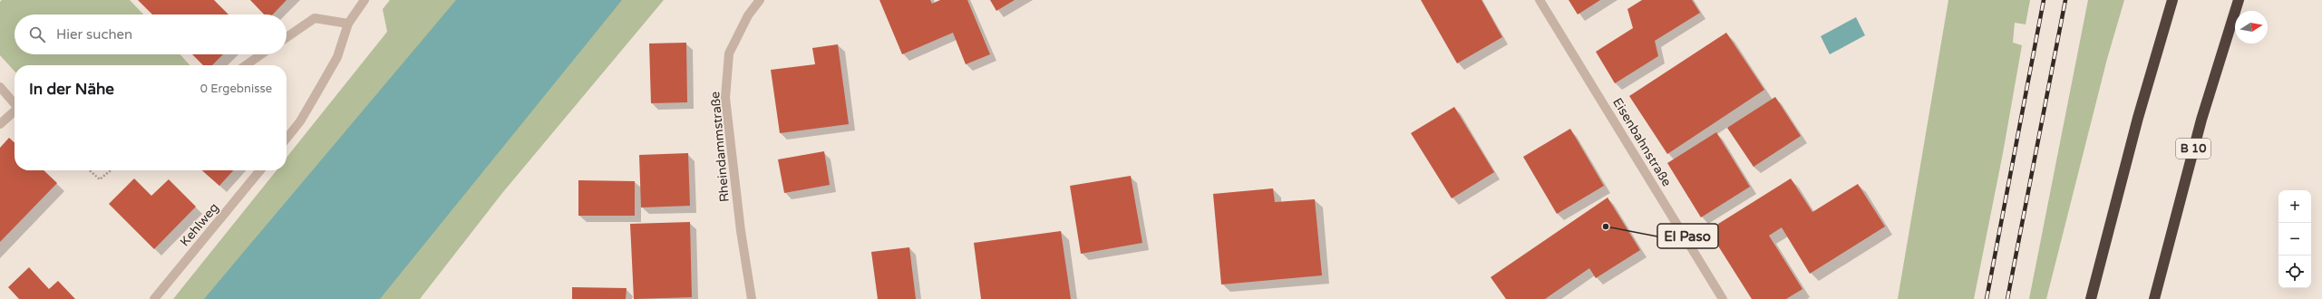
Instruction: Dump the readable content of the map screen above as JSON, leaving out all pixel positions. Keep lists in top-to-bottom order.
{
  "streets": {
    "highway": ["B 10"],
    "street": ["Eisenbahnstraße", "Rheindammstraße", "Kehlweg"]
  },
  "places": ["El Paso"],
  "north": "right",
  "page": {
    "search": "Hier suchen",
    "heading": ["In der Nähe", "0 Ergebnisse"],
    "map_buttons": ["+", "−"]
  }
}
